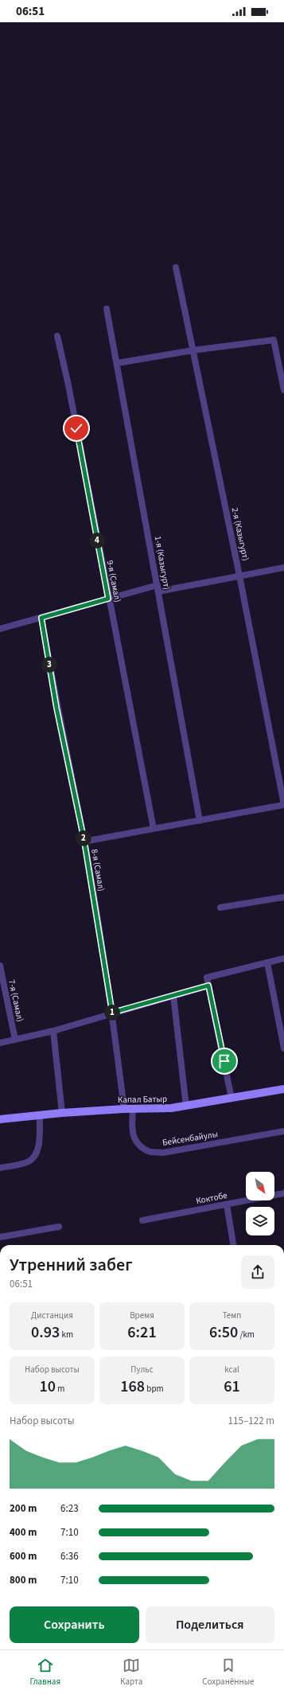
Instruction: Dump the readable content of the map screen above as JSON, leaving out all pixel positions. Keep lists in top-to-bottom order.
{
  "streets": {
    "main road": ["Капал Батыр"],
    "street": [
      "2-я (Казыгурт)",
      "1-я (Казыгурт)",
      "9-я (Самал)",
      "8-я (Самал)",
      "7-я (Самал)",
      "Бейсенбайулы",
      "Коктобе"
    ]
  },
  "crossings": [
    ["8-я (Самал)", "Капал Батыр"],
    ["Капал Батыр", "Бейсенбайулы"]
  ],
  "north": "bottom right",
  "page": {
    "status": "06:51",
    "pins": [
      "4",
      "3",
      "2",
      "1"
    ],
    "heading": ["Утренний забег", "06:51"],
    "stats": [
      ["Дистанция", "0.93 km"],
      ["Время", "6:21"],
      ["Темп", "6:50 /km"],
      ["Набор высоты", "10 m"],
      ["Пульс", "168 bpm"],
      ["kcal", "61"]
    ],
    "chart": ["Набор высоты", "115–122 m"],
    "list": [
      {
        "name": "200 m",
        "note": "6:23"
      },
      {
        "name": "400 m",
        "note": "7:10"
      },
      {
        "name": "600 m",
        "note": "6:36"
      },
      {
        "name": "800 m",
        "note": "7:10"
      }
    ],
    "buttons": ["Сохранить", "Поделиться"],
    "tabs": ["Главная", "Карта", "Сохранённые"]
  }
}
